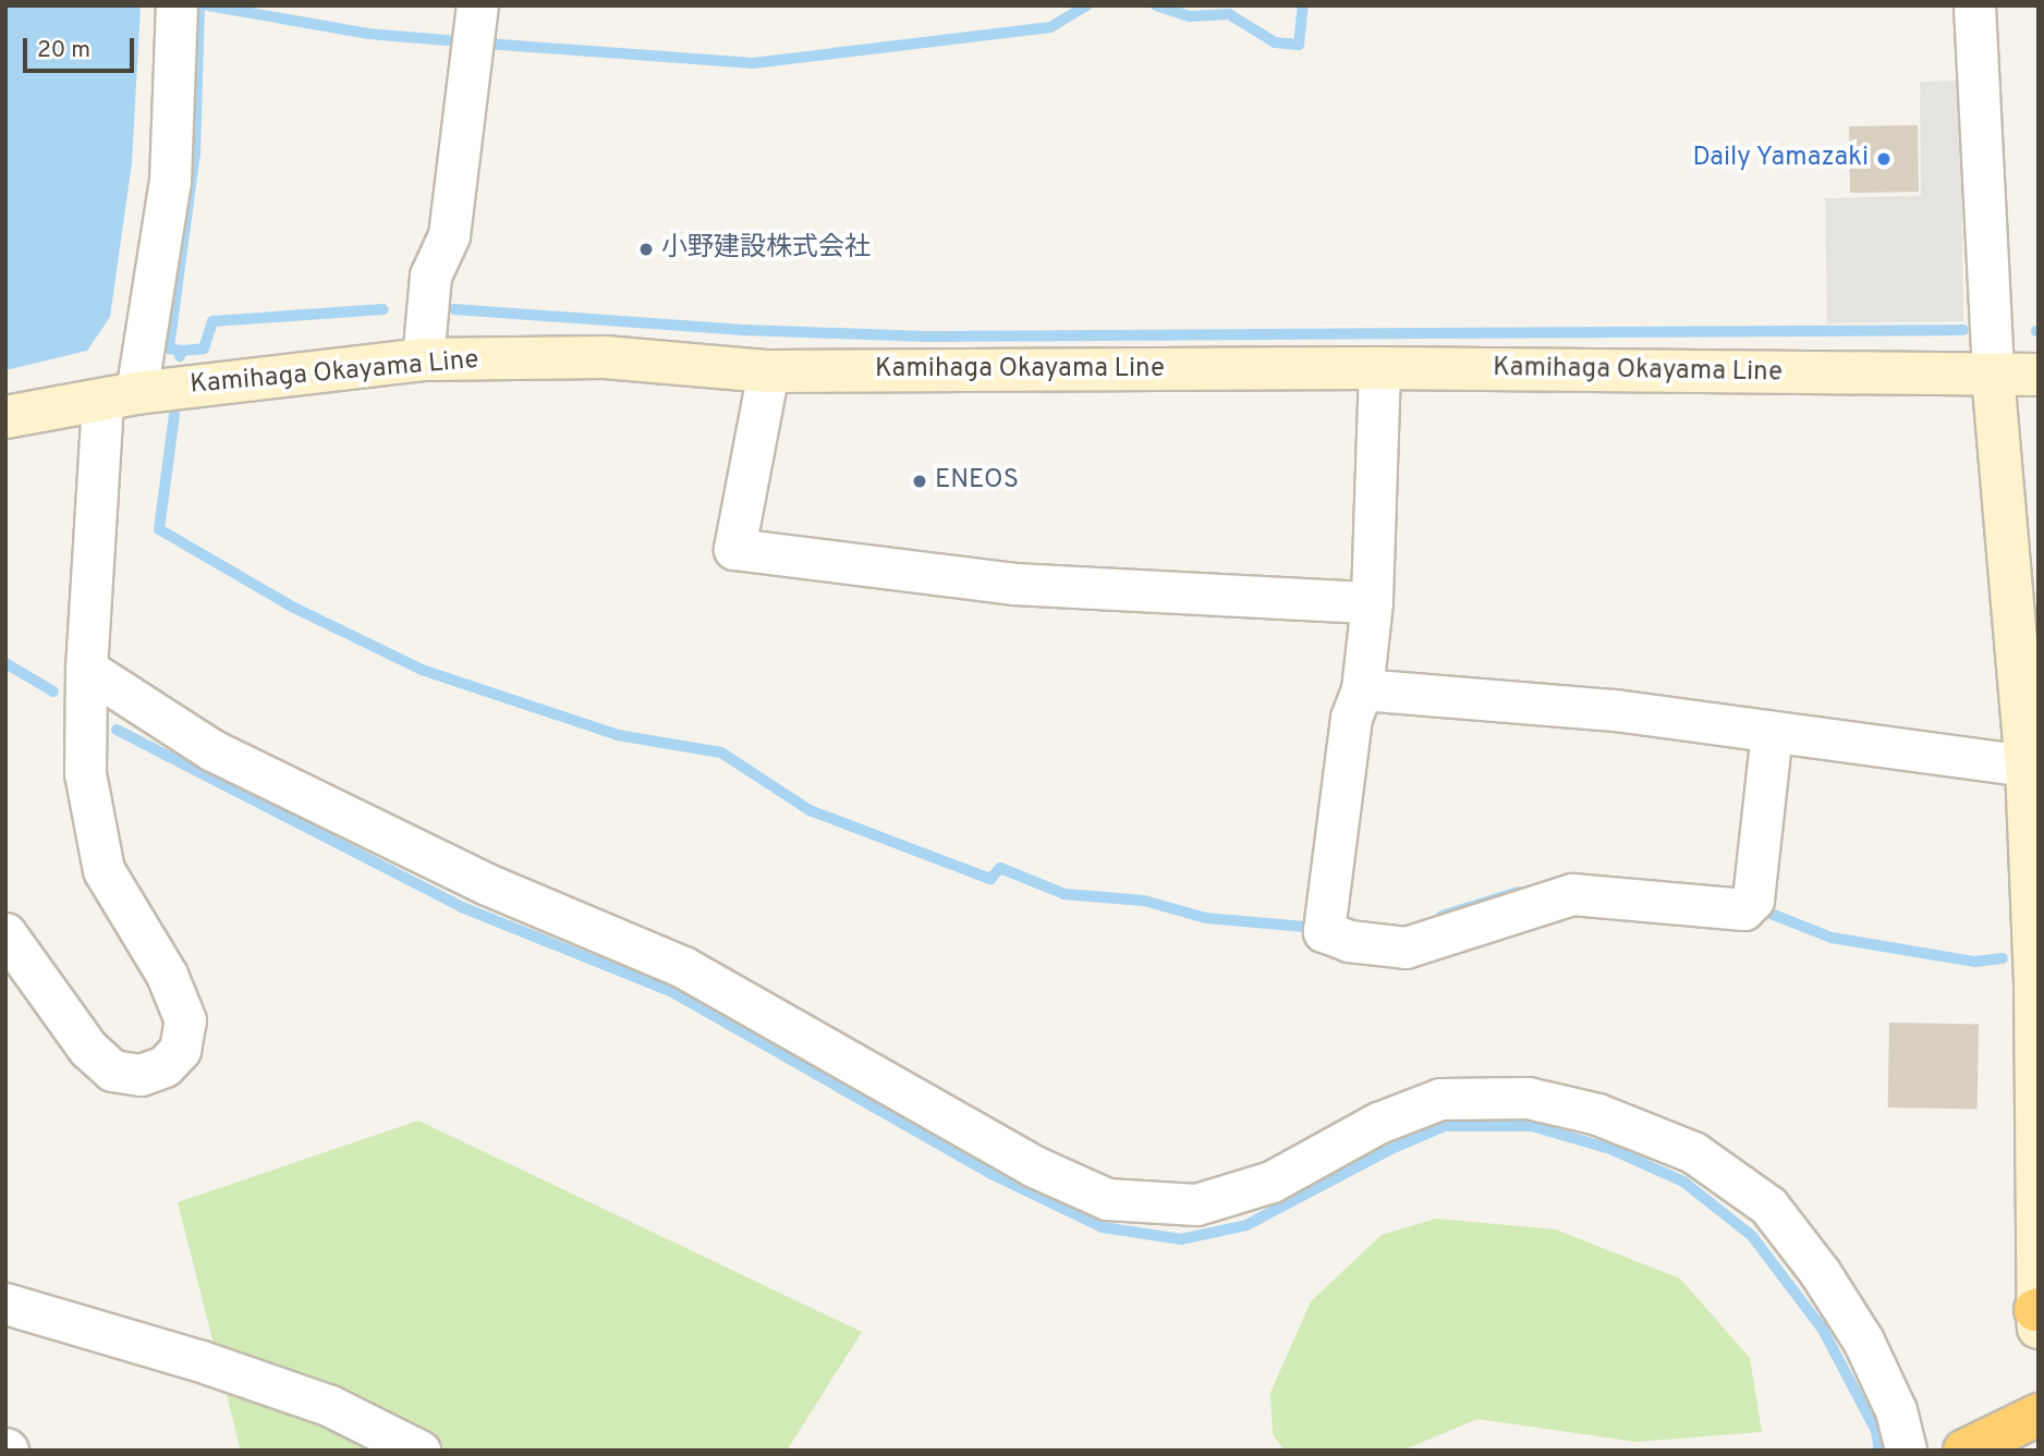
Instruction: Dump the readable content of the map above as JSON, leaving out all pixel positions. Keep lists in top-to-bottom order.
{
  "streets": {
    "main road": ["Kamihaga Okayama Line"]
  },
  "places": ["Daily Yamazaki", "小野建設株式会社", "ENEOS"],
  "scale_bar": "20 m"
}
